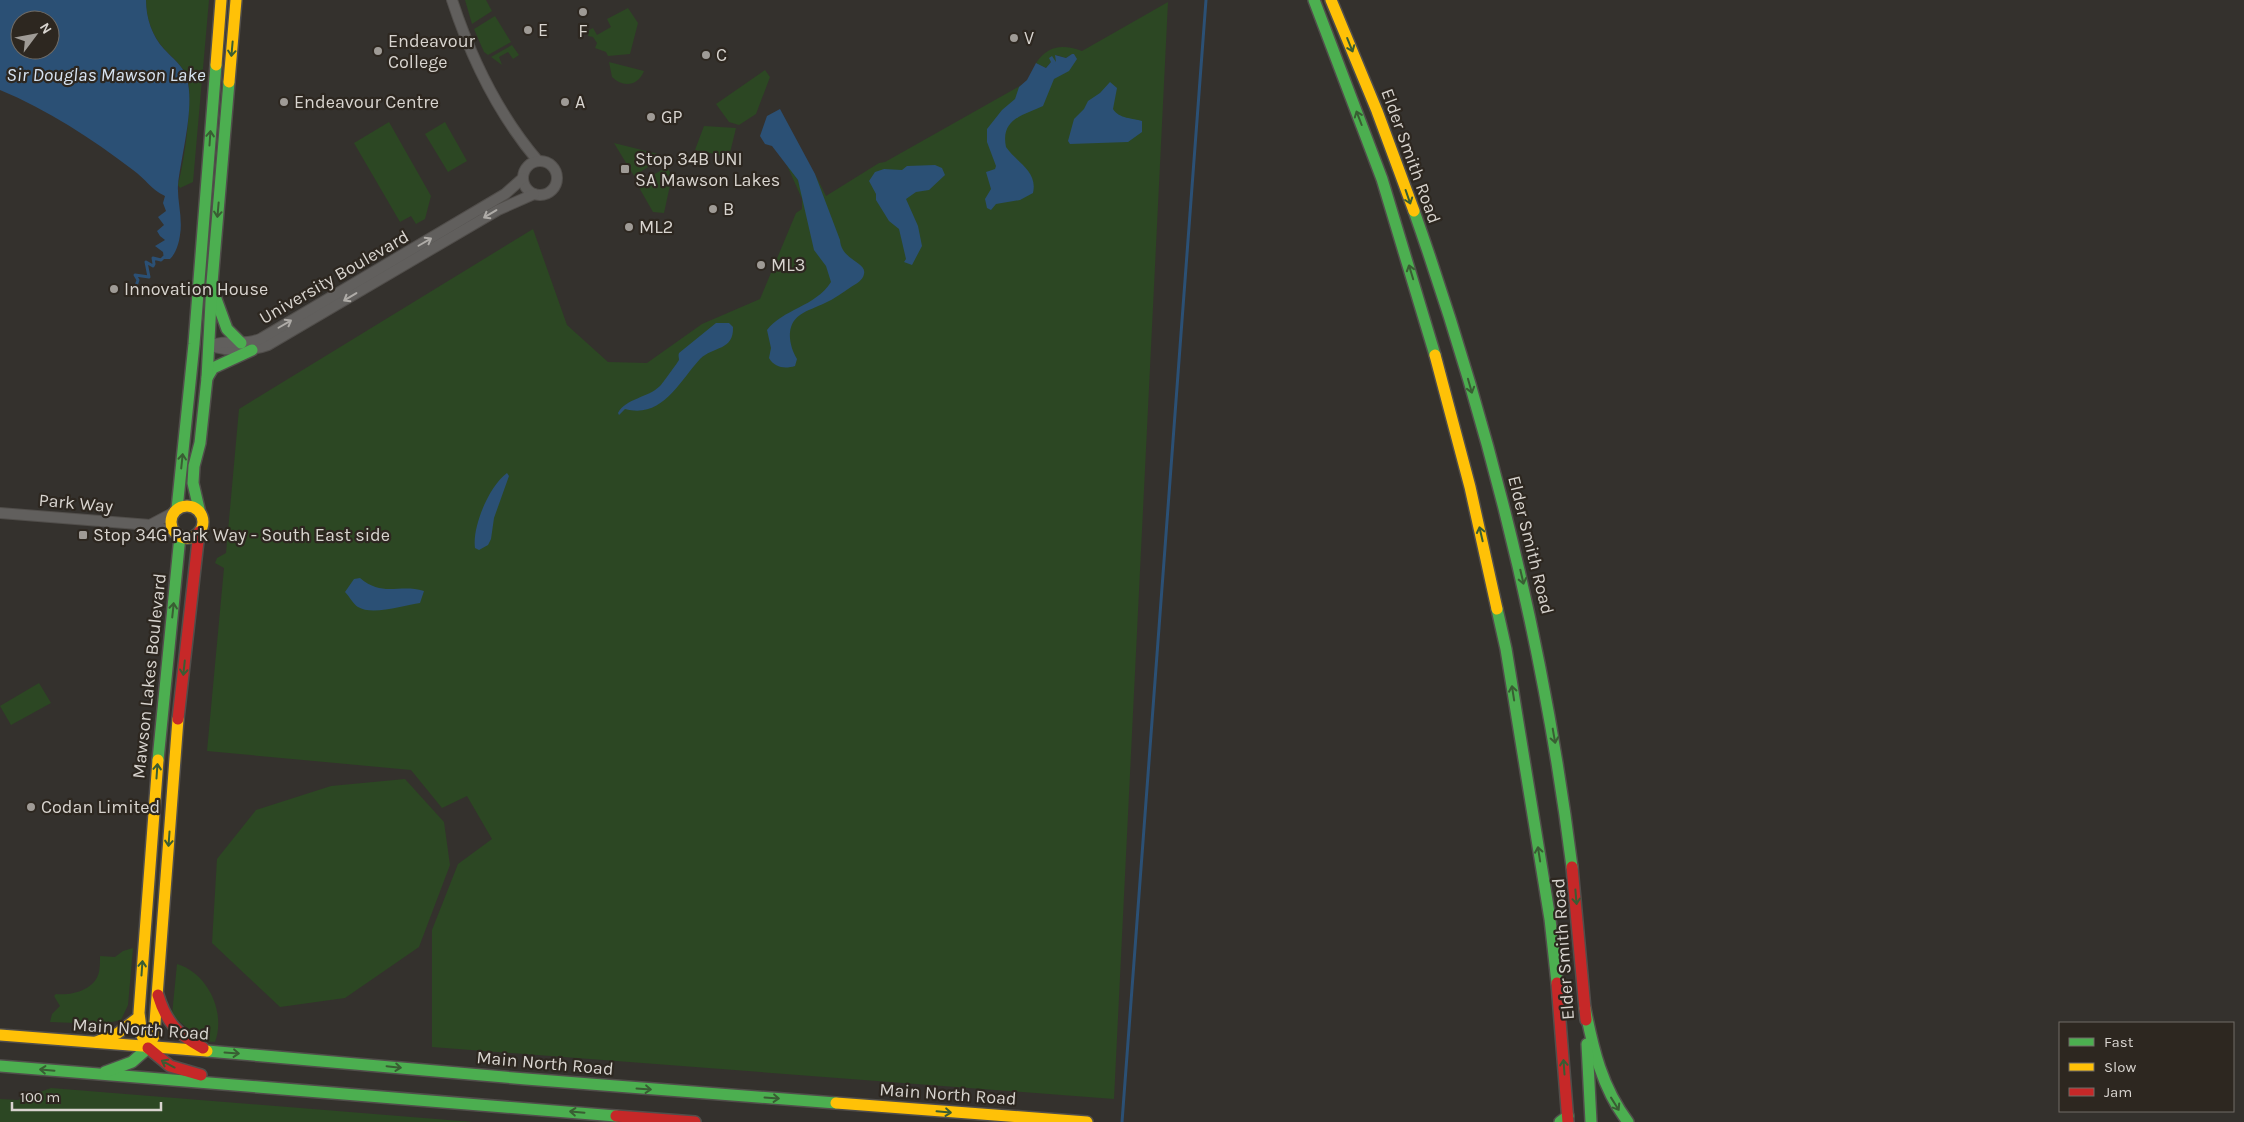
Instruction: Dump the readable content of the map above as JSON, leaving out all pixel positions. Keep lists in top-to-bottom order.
{
  "streets": {
    "main road": ["Elder Smith Road", "Mawson Lakes Boulevard", "Main North Road"],
    "street": ["University Boulevard", "Park Way"]
  },
  "crossings": [
    ["Park Way", "Mawson Lakes Boulevard"],
    ["Mawson Lakes Boulevard", "Main North Road"]
  ],
  "water": ["Sir Douglas Mawson Lake"],
  "places": {
    "other": [
      "F",
      "E",
      "V",
      "Endeavour College",
      "C",
      "Endeavour Centre",
      "A",
      "GP",
      "B",
      "ML2",
      "ML3",
      "Innovation House",
      "Codan Limited"
    ],
    "transit": ["Stop 34B UNI SA Mawson Lakes", "Stop 34G Park Way - South East side"]
  },
  "legend": ["Fast", "Slow", "Jam"],
  "scale_bar": "100 m",
  "north": "top right"
}
